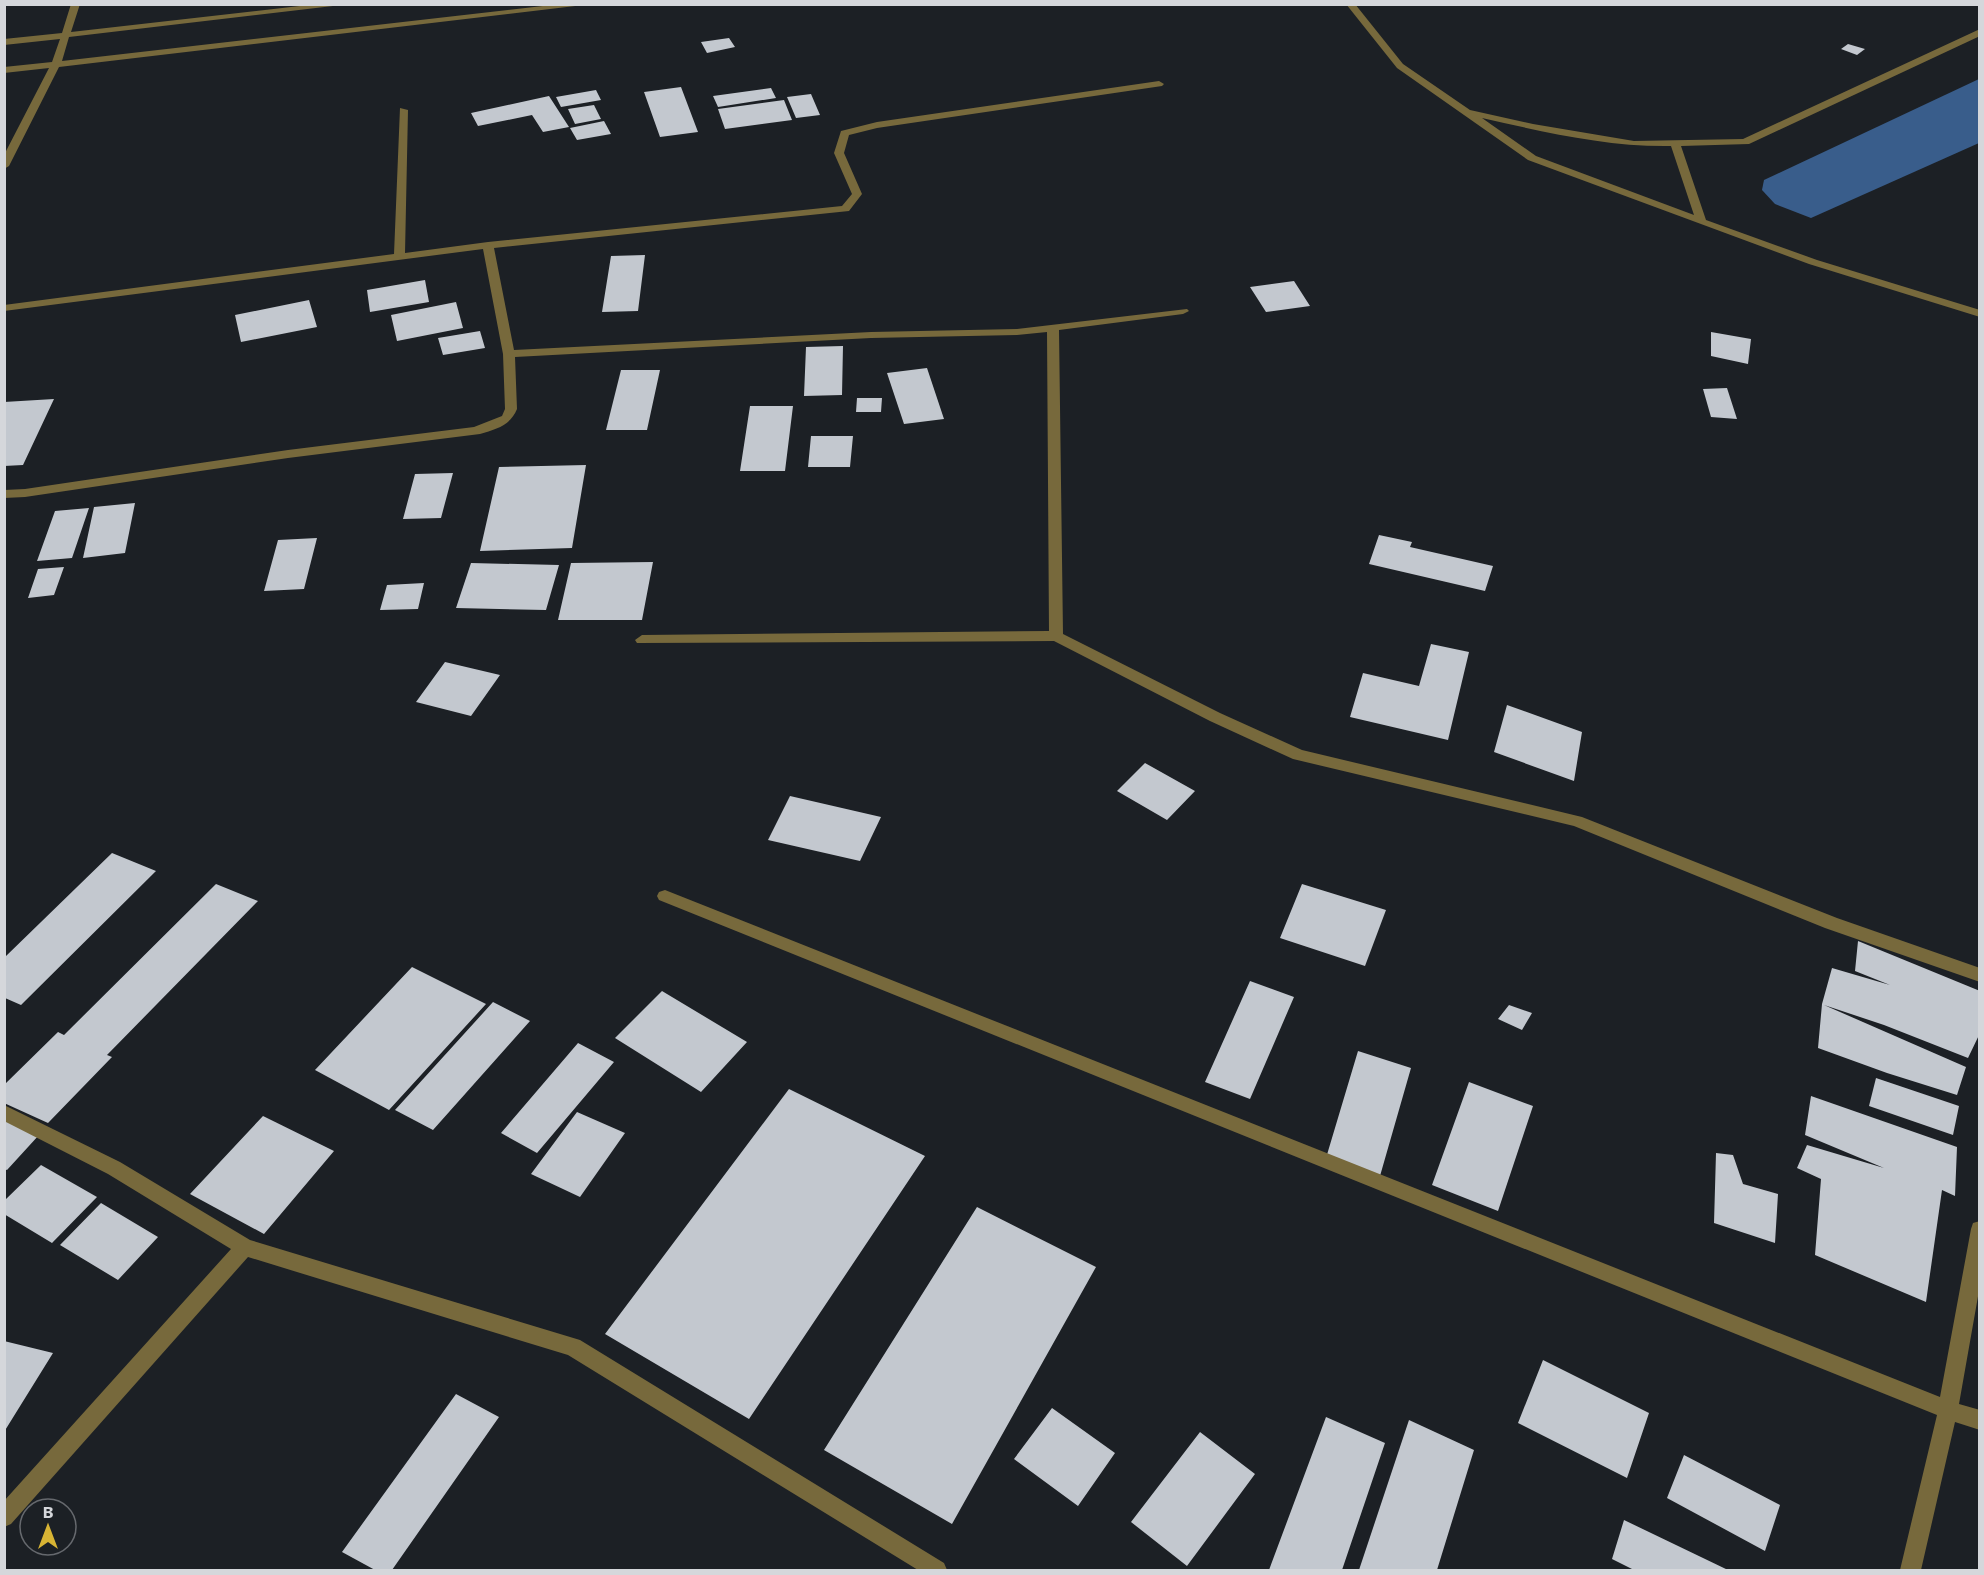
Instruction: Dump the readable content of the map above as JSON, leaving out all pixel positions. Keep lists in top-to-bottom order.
{
  "north": "top"
}
